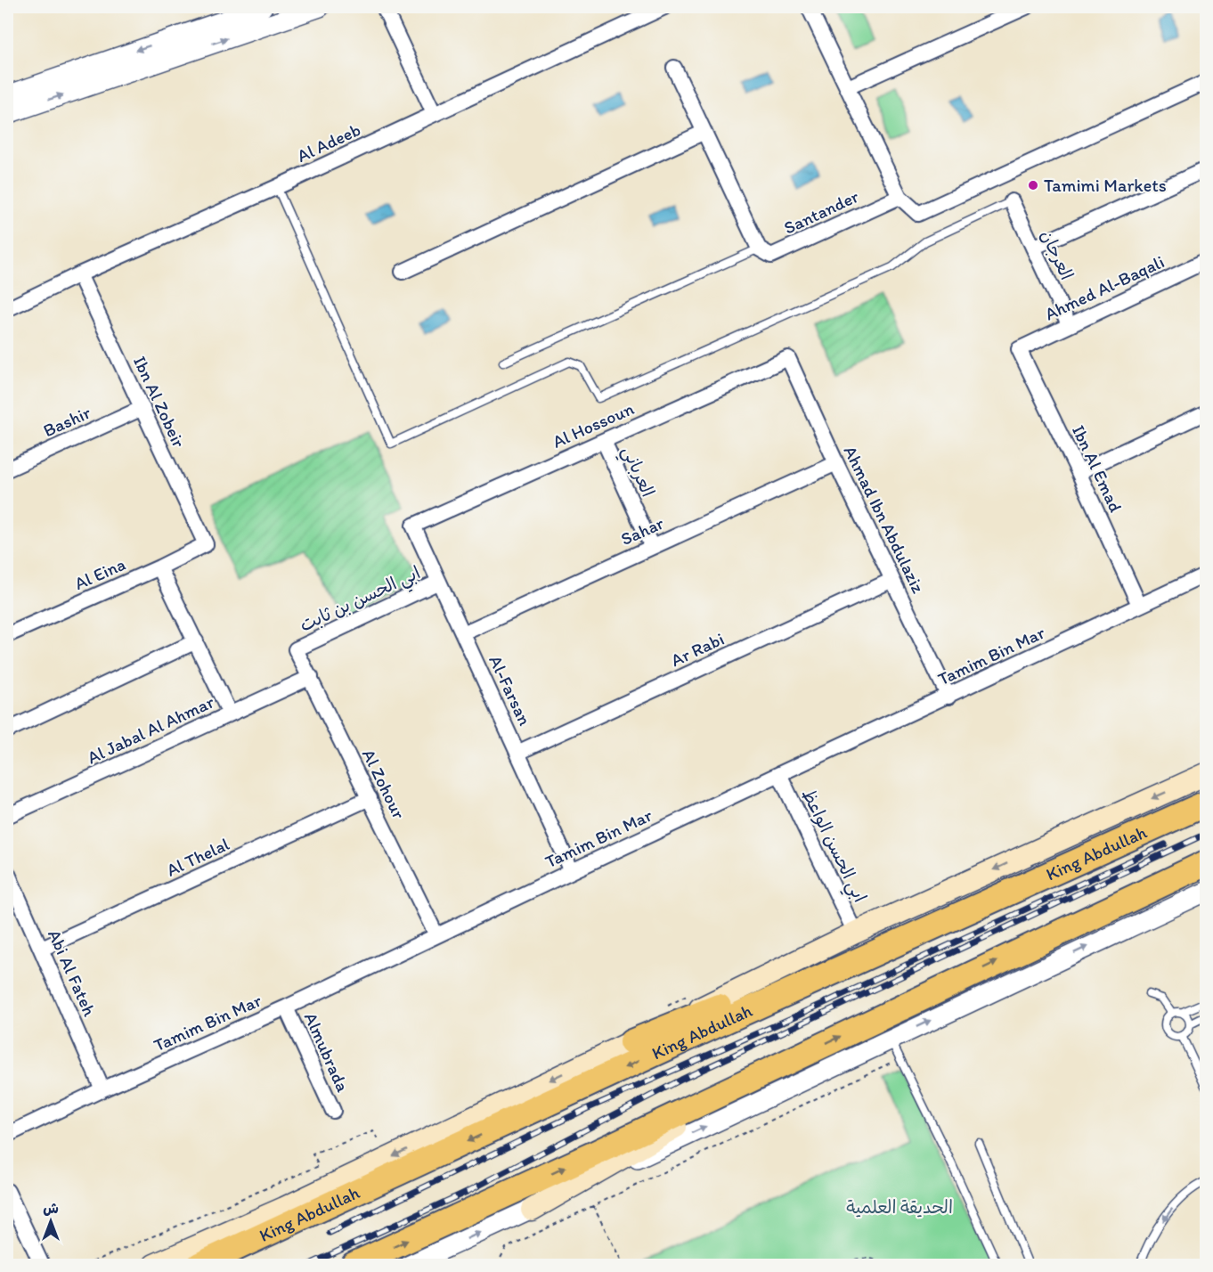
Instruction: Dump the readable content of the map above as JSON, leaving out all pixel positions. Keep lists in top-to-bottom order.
{
  "streets": {
    "highway": ["King Abdullah"],
    "street": [
      "Al Adeeb",
      "Santander",
      "العرجان",
      "Ahmed Al-Baqali",
      "Ibn Al Zobeir",
      "Bashir",
      "Al Hossoun",
      "Ibn Al Emad",
      "العرباني",
      "Ahmad Ibn Abdulaziz",
      "Sahar",
      "Al Eina",
      "ابي الحسن بن ثابت",
      "Ar Rabi",
      "Tamim Bin Mar",
      "Al-Farsan",
      "Al Jabal Al Ahmar",
      "Al Zohour",
      "ابي الحسن الواعظ",
      "Al Thelal",
      "Abi Al Fateh",
      "Almubrada"
    ]
  },
  "crossings": [
    ["Al Adeeb", "Ibn Al Zobeir"],
    ["العرجان", "Ahmed Al-Baqali"],
    ["Ahmed Al-Baqali", "Ibn Al Emad"],
    ["Ibn Al Zobeir", "Bashir"],
    ["Ibn Al Zobeir", "Al Eina"],
    ["Al Hossoun", "العرباني"],
    ["Al Hossoun", "Ahmad Ibn Abdulaziz"],
    ["Al Hossoun", "Al-Farsan"],
    ["Ibn Al Emad", "Tamim Bin Mar"],
    ["العرباني", "Sahar"],
    ["Ahmad Ibn Abdulaziz", "Sahar"],
    ["Ahmad Ibn Abdulaziz", "Ar Rabi"],
    ["Ahmad Ibn Abdulaziz", "Tamim Bin Mar"],
    ["Sahar", "Al-Farsan"],
    ["ابي الحسن بن ثابت", "Al-Farsan"],
    ["ابي الحسن بن ثابت", "Al Zohour"],
    ["Ar Rabi", "Al-Farsan"],
    ["Tamim Bin Mar", "Al-Farsan"],
    ["Tamim Bin Mar", "Al Zohour"],
    ["Tamim Bin Mar", "ابي الحسن الواعظ"],
    ["Tamim Bin Mar", "Abi Al Fateh"],
    ["Tamim Bin Mar", "Almubrada"],
    ["Al Jabal Al Ahmar", "Al Zohour"],
    ["Al Zohour", "Al Thelal"],
    ["Al Thelal", "Abi Al Fateh"]
  ],
  "parks": ["الحديقة العلمية"],
  "places": ["Tamimi Markets"],
  "north": "top"
}
